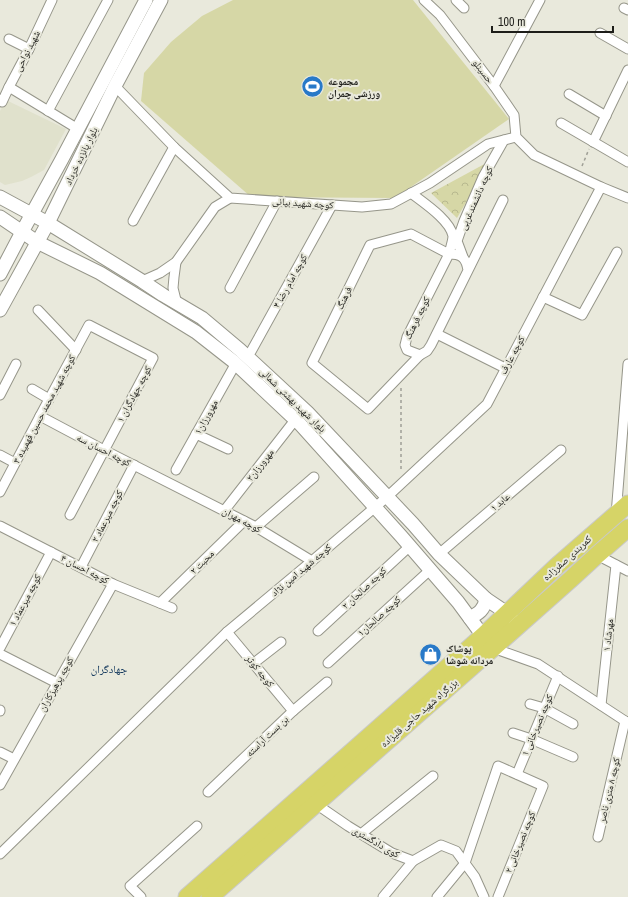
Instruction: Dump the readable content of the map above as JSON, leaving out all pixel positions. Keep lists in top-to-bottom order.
{
  "streets": {
    "highway": ["کمربندی صفرزاده", "بزرگراه شهید حاجی قلیزاده"],
    "main road": ["بلوار پانزده خرداد", "بلوار شهید بهشتی شمالی"],
    "street": [
      "شهید نواحی",
      "حسینلو",
      "کوچه دانشمندغربی",
      "کوچه شهید بیانی",
      "کوچه امام رضا ۴",
      "فرهنگ",
      "کوچه فرهنگ",
      "کوچه عارف",
      "کوچه جهادگران ۱",
      "کوچه شهید محمد حسین فهمیده ۳",
      "مهرورزان۱",
      "کوچه احسان سه",
      "مهرورزان۲",
      "عابد ۱",
      "کوچه میرعماد ۲",
      "کوچه مهران",
      "محبت ۲",
      "کوچه احسان ۴",
      "کوچه شهید امین نژاد",
      "کوچه صالحان ۲",
      "کوچه میرعماد ۱",
      "کوچه صالحان۱",
      "مهرشاد ۱",
      "کوچه کوثر",
      "کوچه پرهیزکاران",
      "کوچه نصیرخانی ۱",
      "بن بست آراسته",
      "کوچه ۸ متری ناصر",
      "کوی دادگستری",
      "کوچه نصیرخانی ۲"
    ]
  },
  "crossings": [
    ["بلوار پانزده خرداد", "بلوار شهید بهشتی شمالی"],
    ["کوچه دانشمندغربی", "کوچه شهید بیانی"],
    ["کوچه شهید بیانی", "کوچه امام رضا ۴"],
    ["کوچه امام رضا ۴", "بلوار شهید بهشتی شمالی"],
    ["کوچه امام رضا ۴", "مهرورزان۱"],
    ["فرهنگ", "کوچه فرهنگ"],
    ["کوچه عارف", "بلوار شهید بهشتی شمالی"],
    ["کوچه عارف", "کوچه شهید امین نژاد"],
    ["کوچه جهادگران ۱", "کوچه شهید محمد حسین فهمیده ۳"],
    ["کوچه جهادگران ۱", "کوچه احسان سه"],
    ["بلوار شهید بهشتی شمالی", "مهرورزان۱"],
    ["بلوار شهید بهشتی شمالی", "مهرورزان۲"],
    ["بلوار شهید بهشتی شمالی", "عابد ۱"],
    ["بلوار شهید بهشتی شمالی", "کمربندی صفرزاده"],
    ["بلوار شهید بهشتی شمالی", "کوچه شهید امین نژاد"],
    ["بلوار شهید بهشتی شمالی", "کوچه صالحان ۲"],
    ["بلوار شهید بهشتی شمالی", "کوچه صالحان۱"],
    ["بلوار شهید بهشتی شمالی", "بزرگراه شهید حاجی قلیزاده"],
    ["کوچه شهید محمد حسین فهمیده ۳", "کوچه احسان سه"],
    ["کوچه احسان سه", "کوچه میرعماد ۲"],
    ["کوچه احسان سه", "کوچه مهران"],
    ["مهرورزان۲", "کوچه مهران"],
    ["کوچه میرعماد ۲", "کوچه احسان ۴"],
    ["کوچه مهران", "محبت ۲"],
    ["کوچه مهران", "کوچه شهید امین نژاد"],
    ["کمربندی صفرزاده", "بزرگراه شهید حاجی قلیزاده"],
    ["محبت ۲", "کوچه احسان ۴"],
    ["کوچه احسان ۴", "کوچه میرعماد ۱"],
    ["کوچه احسان ۴", "کوچه پرهیزکاران"],
    ["کوچه شهید امین نژاد", "کوچه کوثر"],
    ["کوچه کوثر", "بن بست آراسته"],
    ["بزرگراه شهید حاجی قلیزاده", "کوی دادگستری"],
    ["کوچه نصیرخانی ۱", "کوچه نصیرخانی ۲"]
  ],
  "districts": ["جهادگران"],
  "places": {
    "sports": ["مجموعه ورزشی چمران"],
    "shop": ["پوشاک مردانه شوشا"]
  },
  "scale_bar": "100 m"
}
